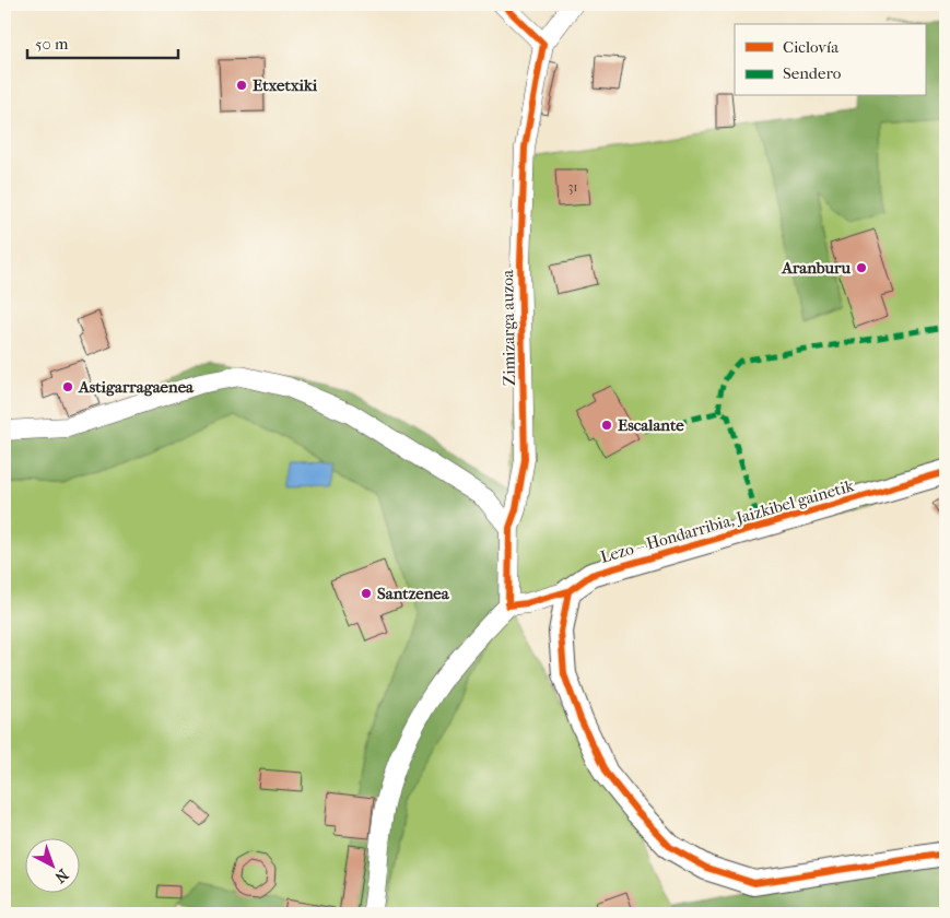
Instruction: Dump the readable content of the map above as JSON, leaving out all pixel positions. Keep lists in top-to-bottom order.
{
  "streets": {
    "street": ["Zimizarga auzoa", "Lezo – Hondarribia, Jaizkibel gainetik"]
  },
  "places": [
    "Etxetxiki",
    "Aranburu",
    "Astigarragaenea",
    "Escalante",
    "Santzenea"
  ],
  "house_numbers": ["31"],
  "legend": ["Ciclovía", "Sendero"],
  "scale_bar": "50 m",
  "north": "bottom right"
}
